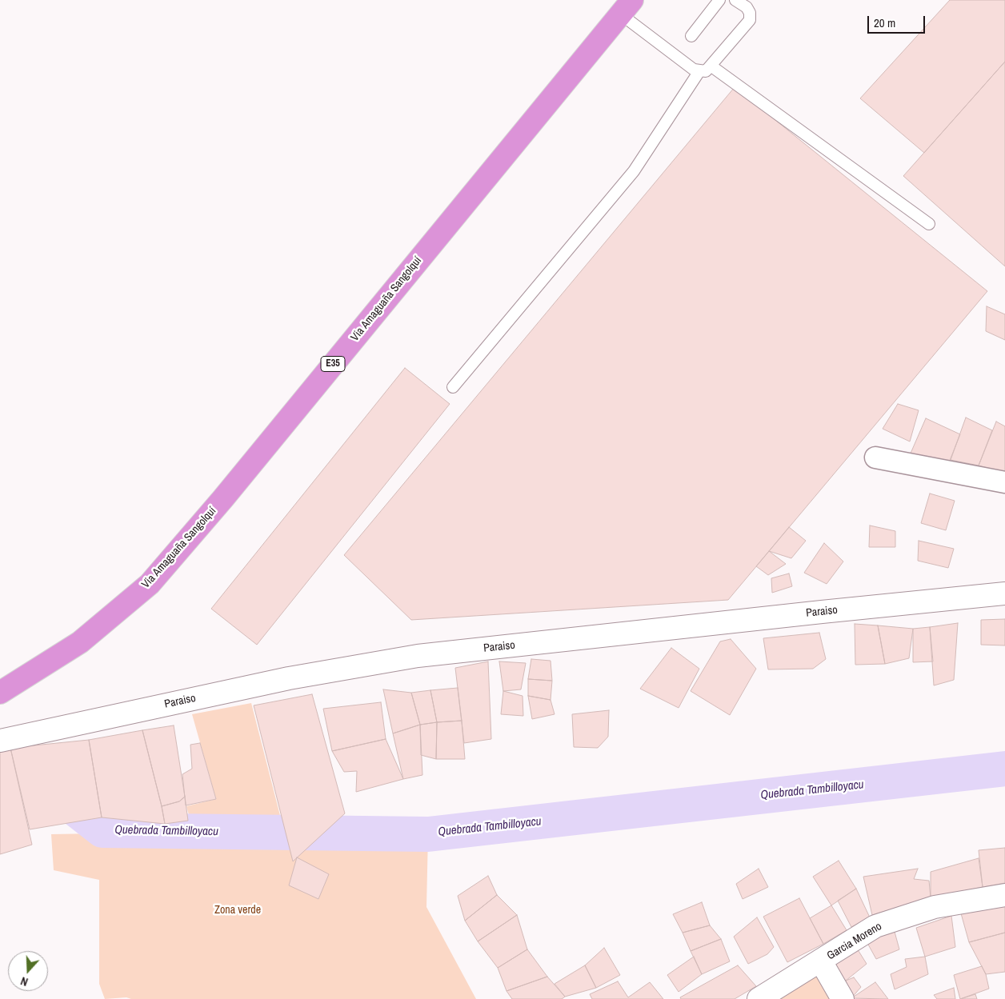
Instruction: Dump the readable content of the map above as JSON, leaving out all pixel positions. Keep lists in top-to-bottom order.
{
  "streets": {
    "highway": ["Via Amaguaña Sangolquí", "E35"],
    "street": ["Paraiso", "Garcia Moreno"]
  },
  "water": ["Quebrada Tambilloyacu"],
  "parks": ["Zona verde"],
  "scale_bar": "20 m",
  "north": "bottom"
}
